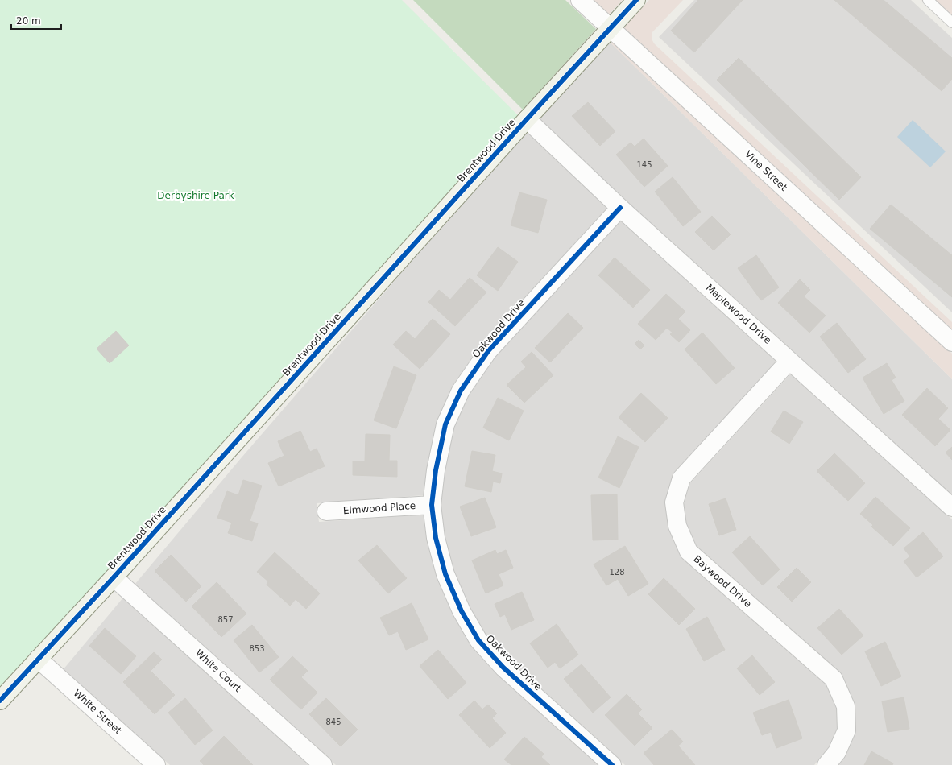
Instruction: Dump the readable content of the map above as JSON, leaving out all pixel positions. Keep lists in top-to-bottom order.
{
  "streets": {
    "street": [
      "Brentwood Drive",
      "Vine Street",
      "Maplewood Drive",
      "Oakwood Drive",
      "Elmwood Place",
      "Baywood Drive",
      "White Court",
      "White Street"
    ]
  },
  "crossings": [
    ["Brentwood Drive", "Vine Street"],
    ["Brentwood Drive", "Maplewood Drive"],
    ["Brentwood Drive", "White Court"],
    ["Brentwood Drive", "White Street"],
    ["Maplewood Drive", "Oakwood Drive"],
    ["Maplewood Drive", "Baywood Drive"],
    ["Oakwood Drive", "Elmwood Place"]
  ],
  "parks": ["Derbyshire Park"],
  "house_numbers": [
    "145",
    "128",
    "857",
    "853",
    "845"
  ],
  "scale_bar": "20 m"
}
